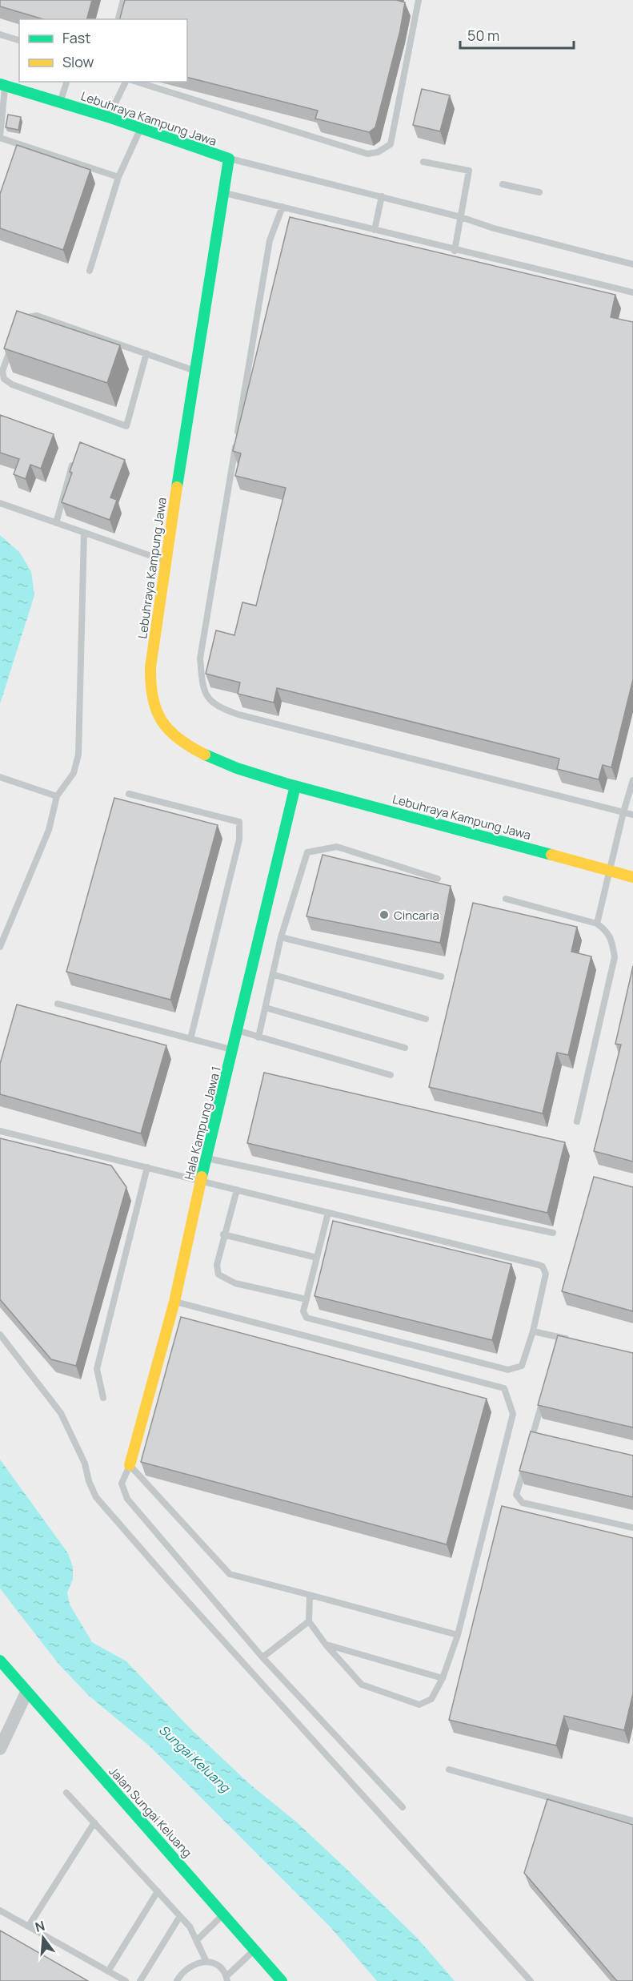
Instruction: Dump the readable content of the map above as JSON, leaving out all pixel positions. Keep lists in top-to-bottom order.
{
  "streets": {
    "street": ["Lebuhraya Kampung Jawa", "Hala Kampung Jawa 1", "Jalan Sungai Keluang"]
  },
  "crossings": [
    ["Lebuhraya Kampung Jawa", "Hala Kampung Jawa 1"]
  ],
  "water": ["Sungai Keluang"],
  "places": ["Cincaria"],
  "legend": ["Fast", "Slow"],
  "scale_bar": "50 m",
  "north": "top"
}
